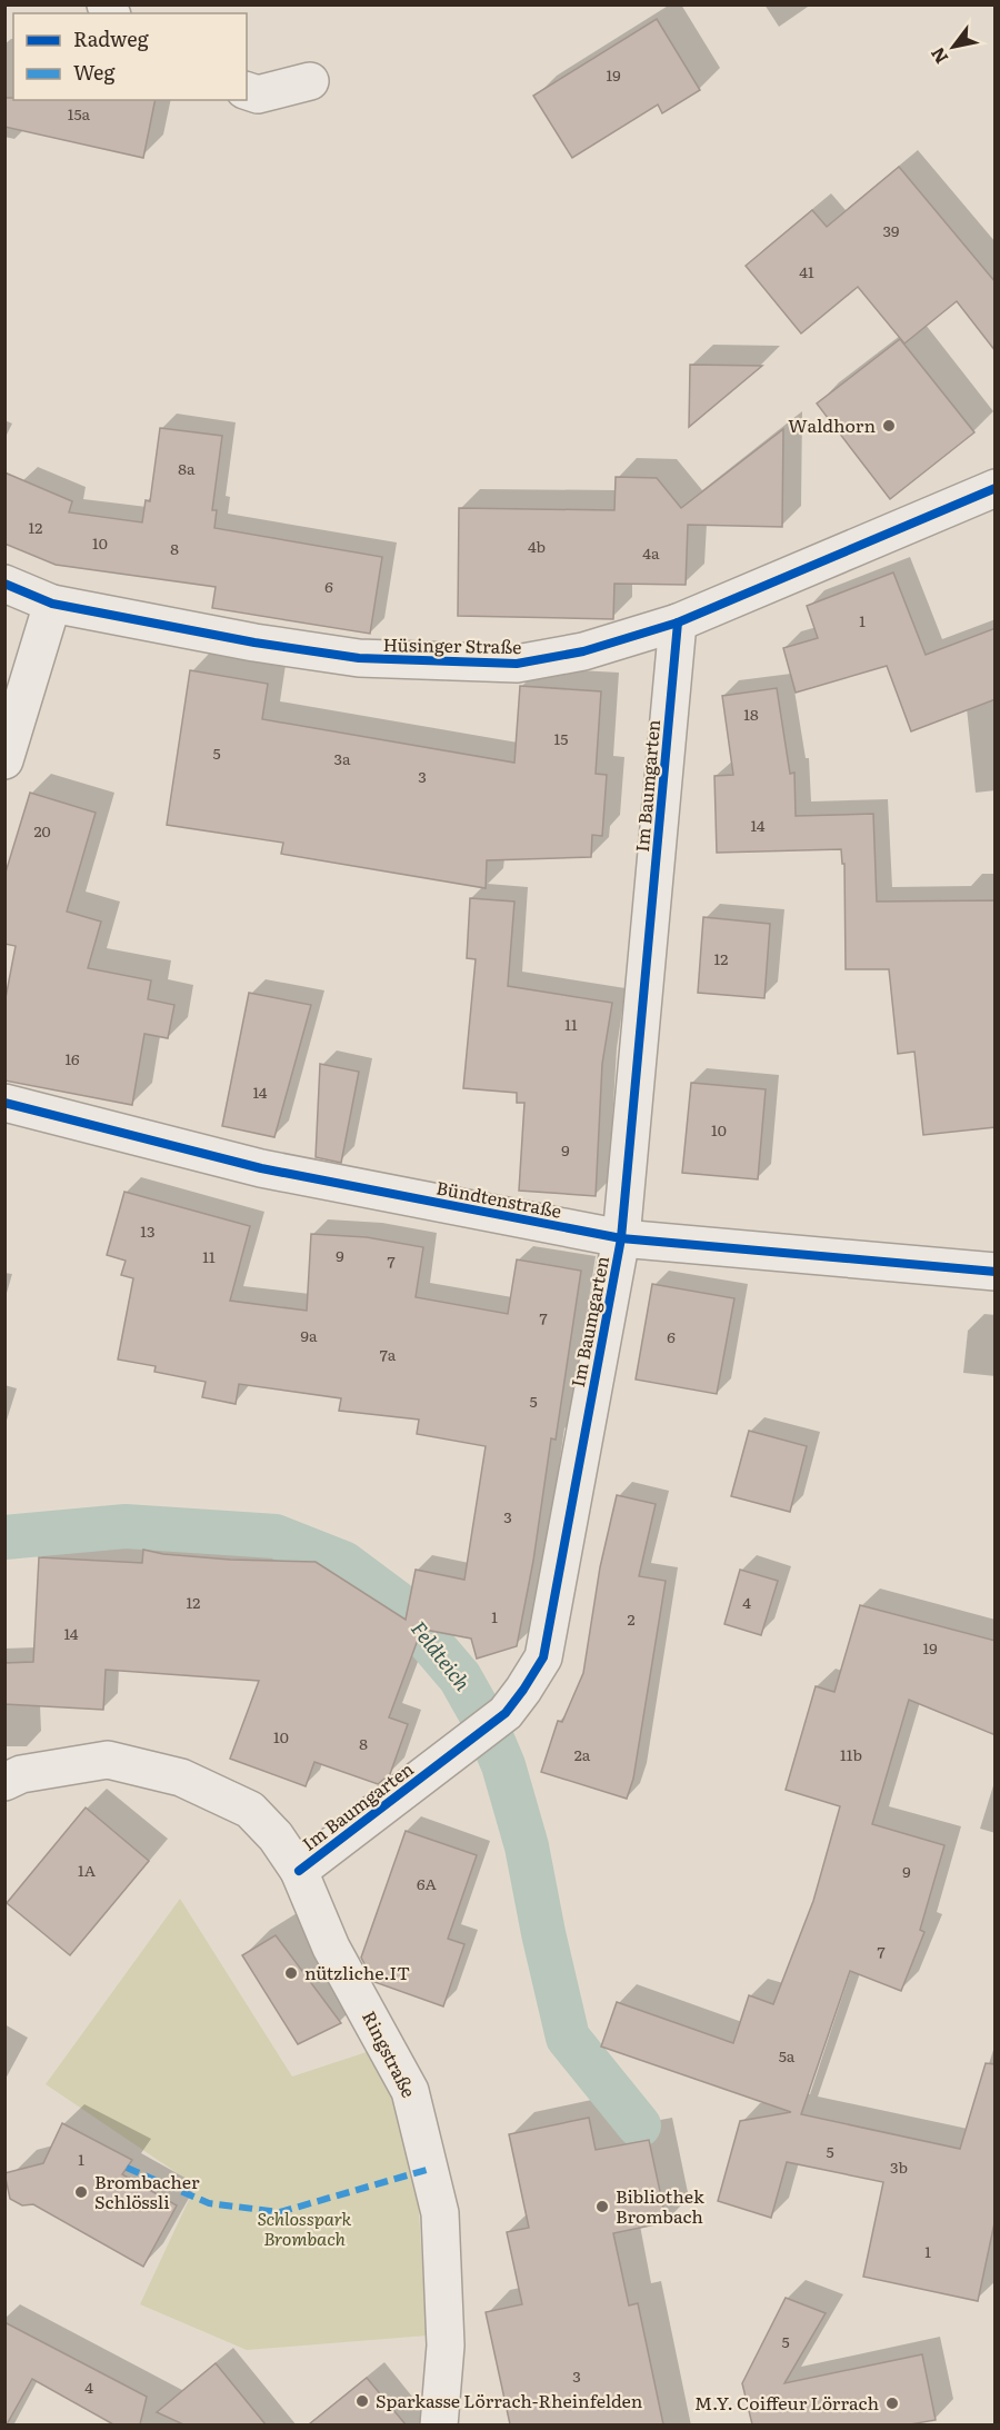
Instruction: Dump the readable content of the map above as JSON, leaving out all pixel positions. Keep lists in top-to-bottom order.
{
  "streets": {
    "street": [
      "Hüsinger Straße",
      "Im Baumgarten",
      "Bündtenstraße",
      "Ringstraße"
    ]
  },
  "crossings": [
    ["Hüsinger Straße", "Im Baumgarten"],
    ["Im Baumgarten", "Bündtenstraße"],
    ["Im Baumgarten", "Ringstraße"]
  ],
  "water": ["Feldteich"],
  "parks": ["Schlosspark Brombach"],
  "places": [
    "Waldhorn",
    "nützliche.IT",
    "Brombacher Schlössli",
    "Bibliothek Brombach",
    "Sparkasse Lörrach-Rheinfelden",
    "M.Y. Coiffeur Lörrach"
  ],
  "house_numbers": [
    "19",
    "15a",
    "39",
    "41",
    "8a",
    "12",
    "10",
    "4b",
    "8",
    "4a",
    "6",
    "1",
    "18",
    "15",
    "5",
    "3a",
    "3",
    "14",
    "20",
    "12",
    "11",
    "16",
    "14",
    "10",
    "9",
    "13",
    "9",
    "11",
    "7",
    "7",
    "9a",
    "6",
    "7a",
    "5",
    "3",
    "12",
    "4",
    "1",
    "2",
    "14",
    "19",
    "10",
    "8",
    "2a",
    "11b",
    "1A",
    "9",
    "6A",
    "7",
    "5a",
    "5",
    "1",
    "3b",
    "1",
    "5",
    "3",
    "4"
  ],
  "legend": ["Radweg", "Weg"],
  "north": "bottom left"
}
